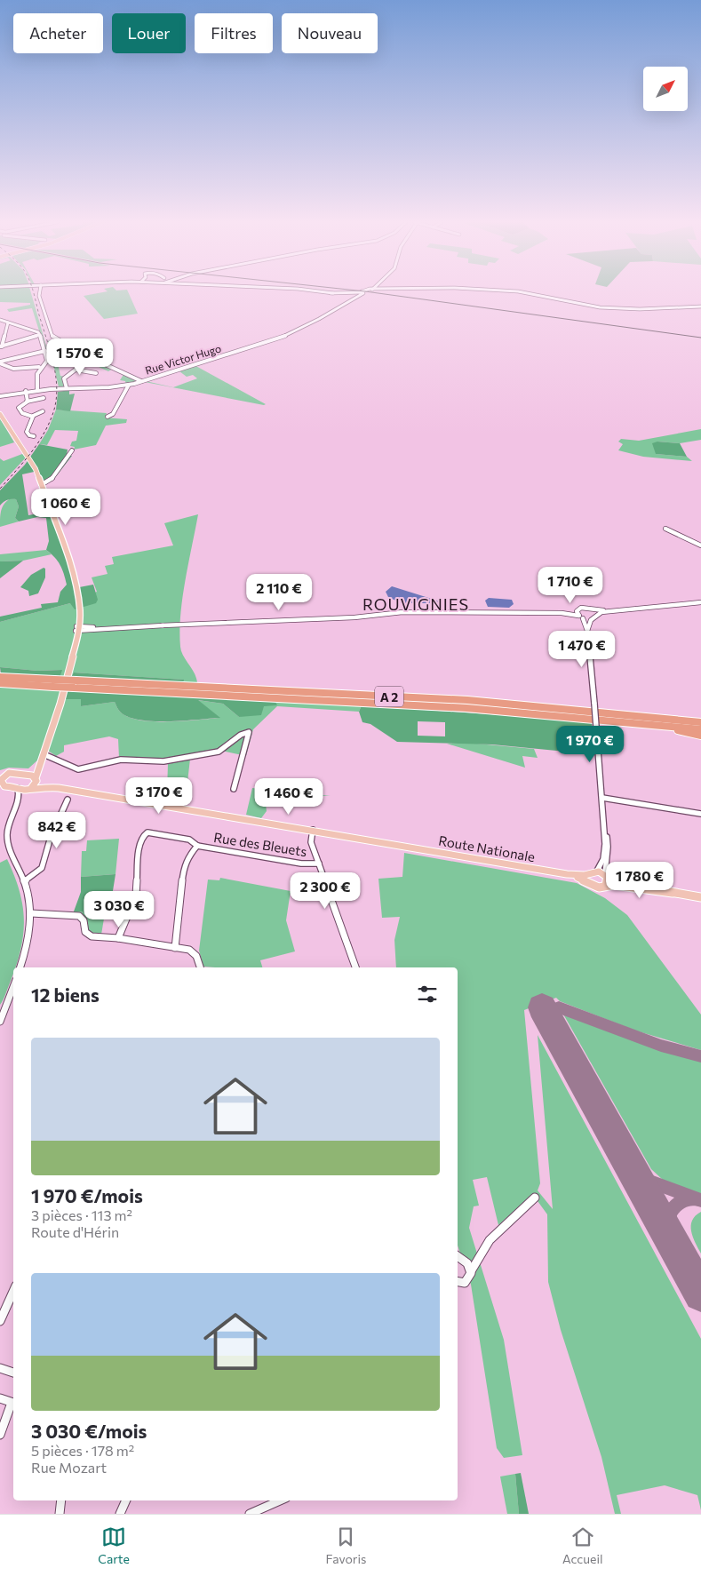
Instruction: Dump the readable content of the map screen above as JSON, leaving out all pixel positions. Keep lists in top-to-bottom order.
{
  "streets": {
    "highway": ["A 2"],
    "main road": ["Route Nationale"],
    "street": ["Rue Victor Hugo", "Rue des Bleuets"]
  },
  "districts": ["ROUVIGNIES"],
  "north": "top right",
  "page": {
    "chip": [
      "Acheter",
      "Louer",
      "Filtres",
      "Nouveau"
    ],
    "price": [
      "1 570 €",
      "1 060 €",
      "1 710 €",
      "2 110 €",
      "1 470 €",
      "1 970 €",
      "3 170 €",
      "1 460 €",
      "842 €",
      "1 780 €",
      "2 300 €",
      "3 030 €"
    ],
    "heading": "12 biens",
    "list": [
      {
        "name": "1 970 €/mois",
        "note": "3 pièces · 113 m² · Route d'Hérin"
      },
      {
        "name": "3 030 €/mois",
        "note": "5 pièces · 178 m² · Rue Mozart"
      }
    ],
    "tabs": ["Carte", "Favoris", "Accueil"]
  }
}
